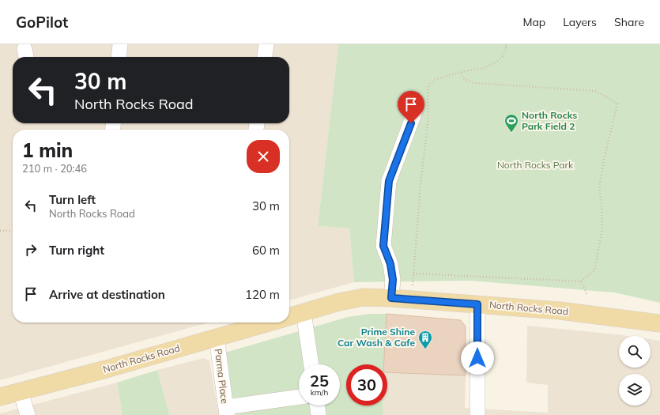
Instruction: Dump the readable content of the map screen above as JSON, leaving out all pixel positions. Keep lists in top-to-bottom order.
{
  "streets": {
    "main road": ["North Rocks Road"],
    "street": ["Parma Place"]
  },
  "crossings": [
    ["North Rocks Road", "Parma Place"]
  ],
  "parks": ["North Rocks Park"],
  "places": {
    "sports": ["North Rocks Park Field 2"],
    "building": ["Prime Shine Car Wash & Cafe"]
  },
  "page": {
    "header": "GoPilot",
    "nav": ["Map", "Layers", "Share"],
    "turn": ["30 m", "North Rocks Road"],
    "heading": ["1 min", "210 m · 20:46"],
    "list": [
      {
        "name": "Turn left",
        "note": "North Rocks Road",
        "value": "30 m"
      },
      {
        "name": "Turn right",
        "value": "60 m"
      },
      {
        "name": "Arrive at destination",
        "value": "120 m"
      }
    ],
    "speed": "25 km/h",
    "limit": "30"
  }
}
